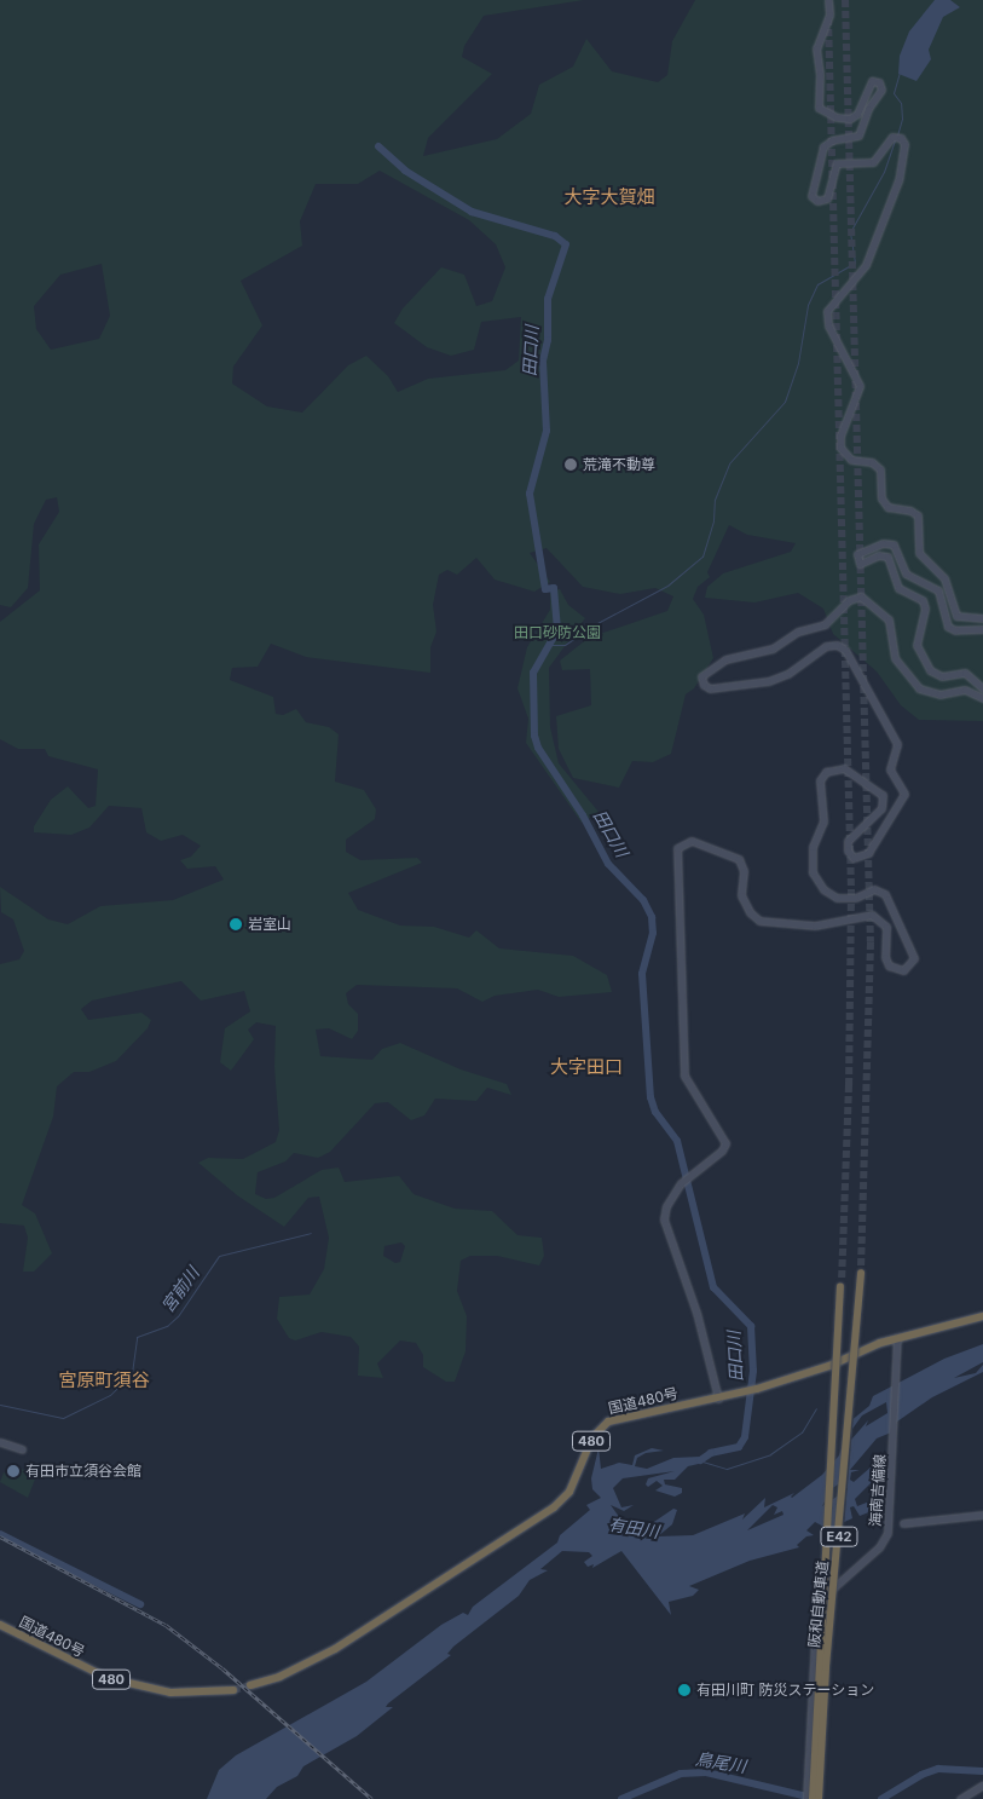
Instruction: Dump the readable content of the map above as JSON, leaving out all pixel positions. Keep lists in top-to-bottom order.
{
  "streets": {
    "highway": [
      "国道480号",
      "480",
      "E42",
      "阪和自動車道"
    ],
    "street": ["海南吉備線"]
  },
  "crossings": [
    ["国道480号", "海南吉備線"]
  ],
  "districts": ["大字大賀畑", "大字田口", "宮原町須谷"],
  "water": [
    "田口川",
    "宮前川",
    "有田川",
    "鳥尾川"
  ],
  "parks": ["田口砂防公園"],
  "places": [
    "荒滝不動尊",
    "岩室山",
    "有田市立須谷会館",
    "有田川町 防災ステーション"
  ]
}
